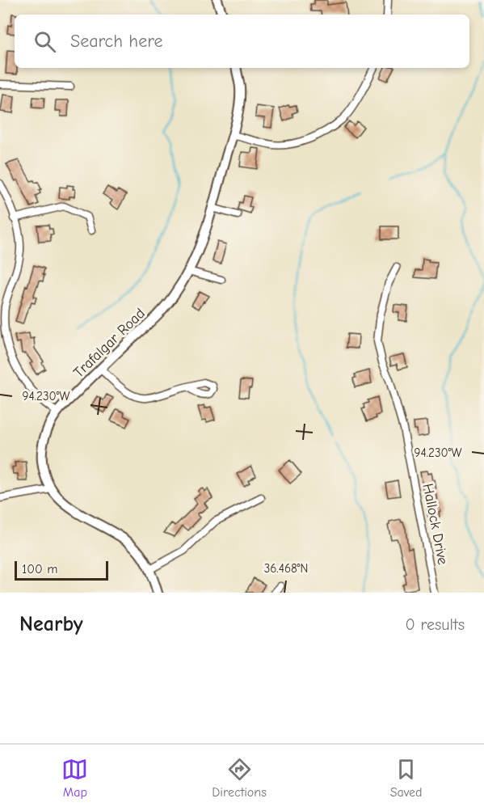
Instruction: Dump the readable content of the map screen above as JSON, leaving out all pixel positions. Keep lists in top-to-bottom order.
{
  "streets": {
    "street": ["Trafalgar Road", "Hallock Drive"]
  },
  "scale_bar": "100 m",
  "page": {
    "search": "Search here",
    "scale": "100 m",
    "heading": ["Nearby", "0 results"],
    "nav": ["Map", "Directions", "Saved"]
  },
  "coordinates": ["94.230°W", "36.468°N"]
}
